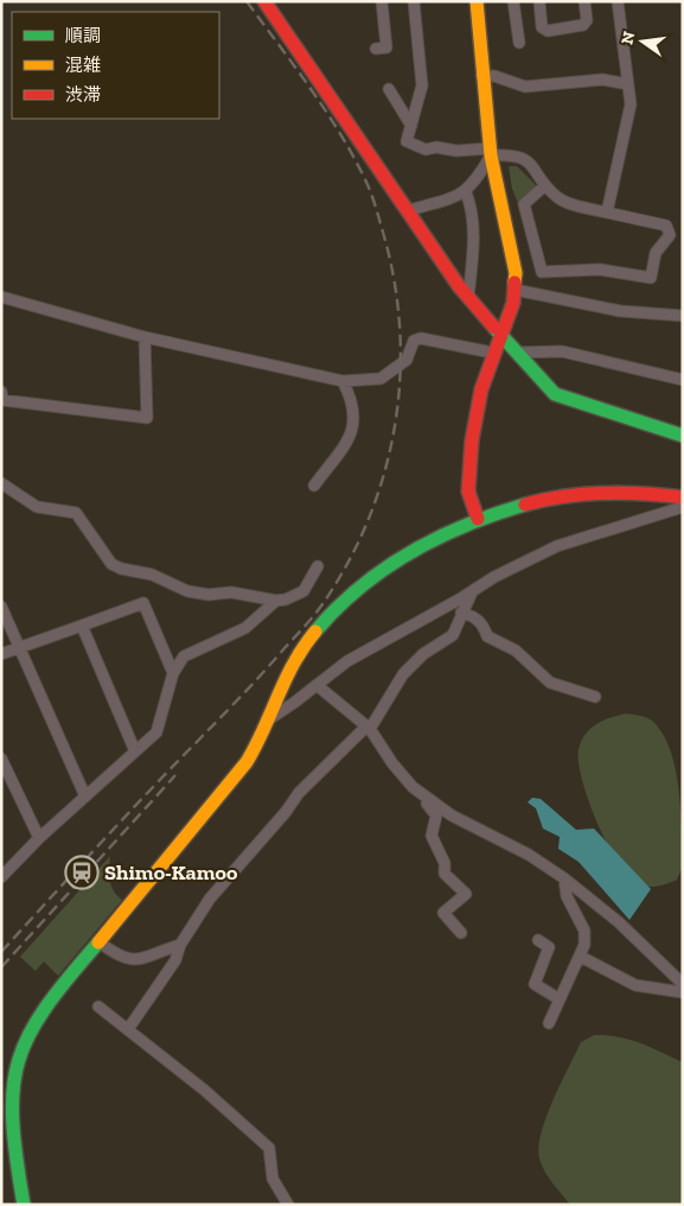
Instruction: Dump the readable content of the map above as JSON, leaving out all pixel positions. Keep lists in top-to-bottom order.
{
  "places": {
    "station": ["Shimo-Kamoo"]
  },
  "legend": ["順調", "混雑", "渋滞"],
  "north": "left"
}
